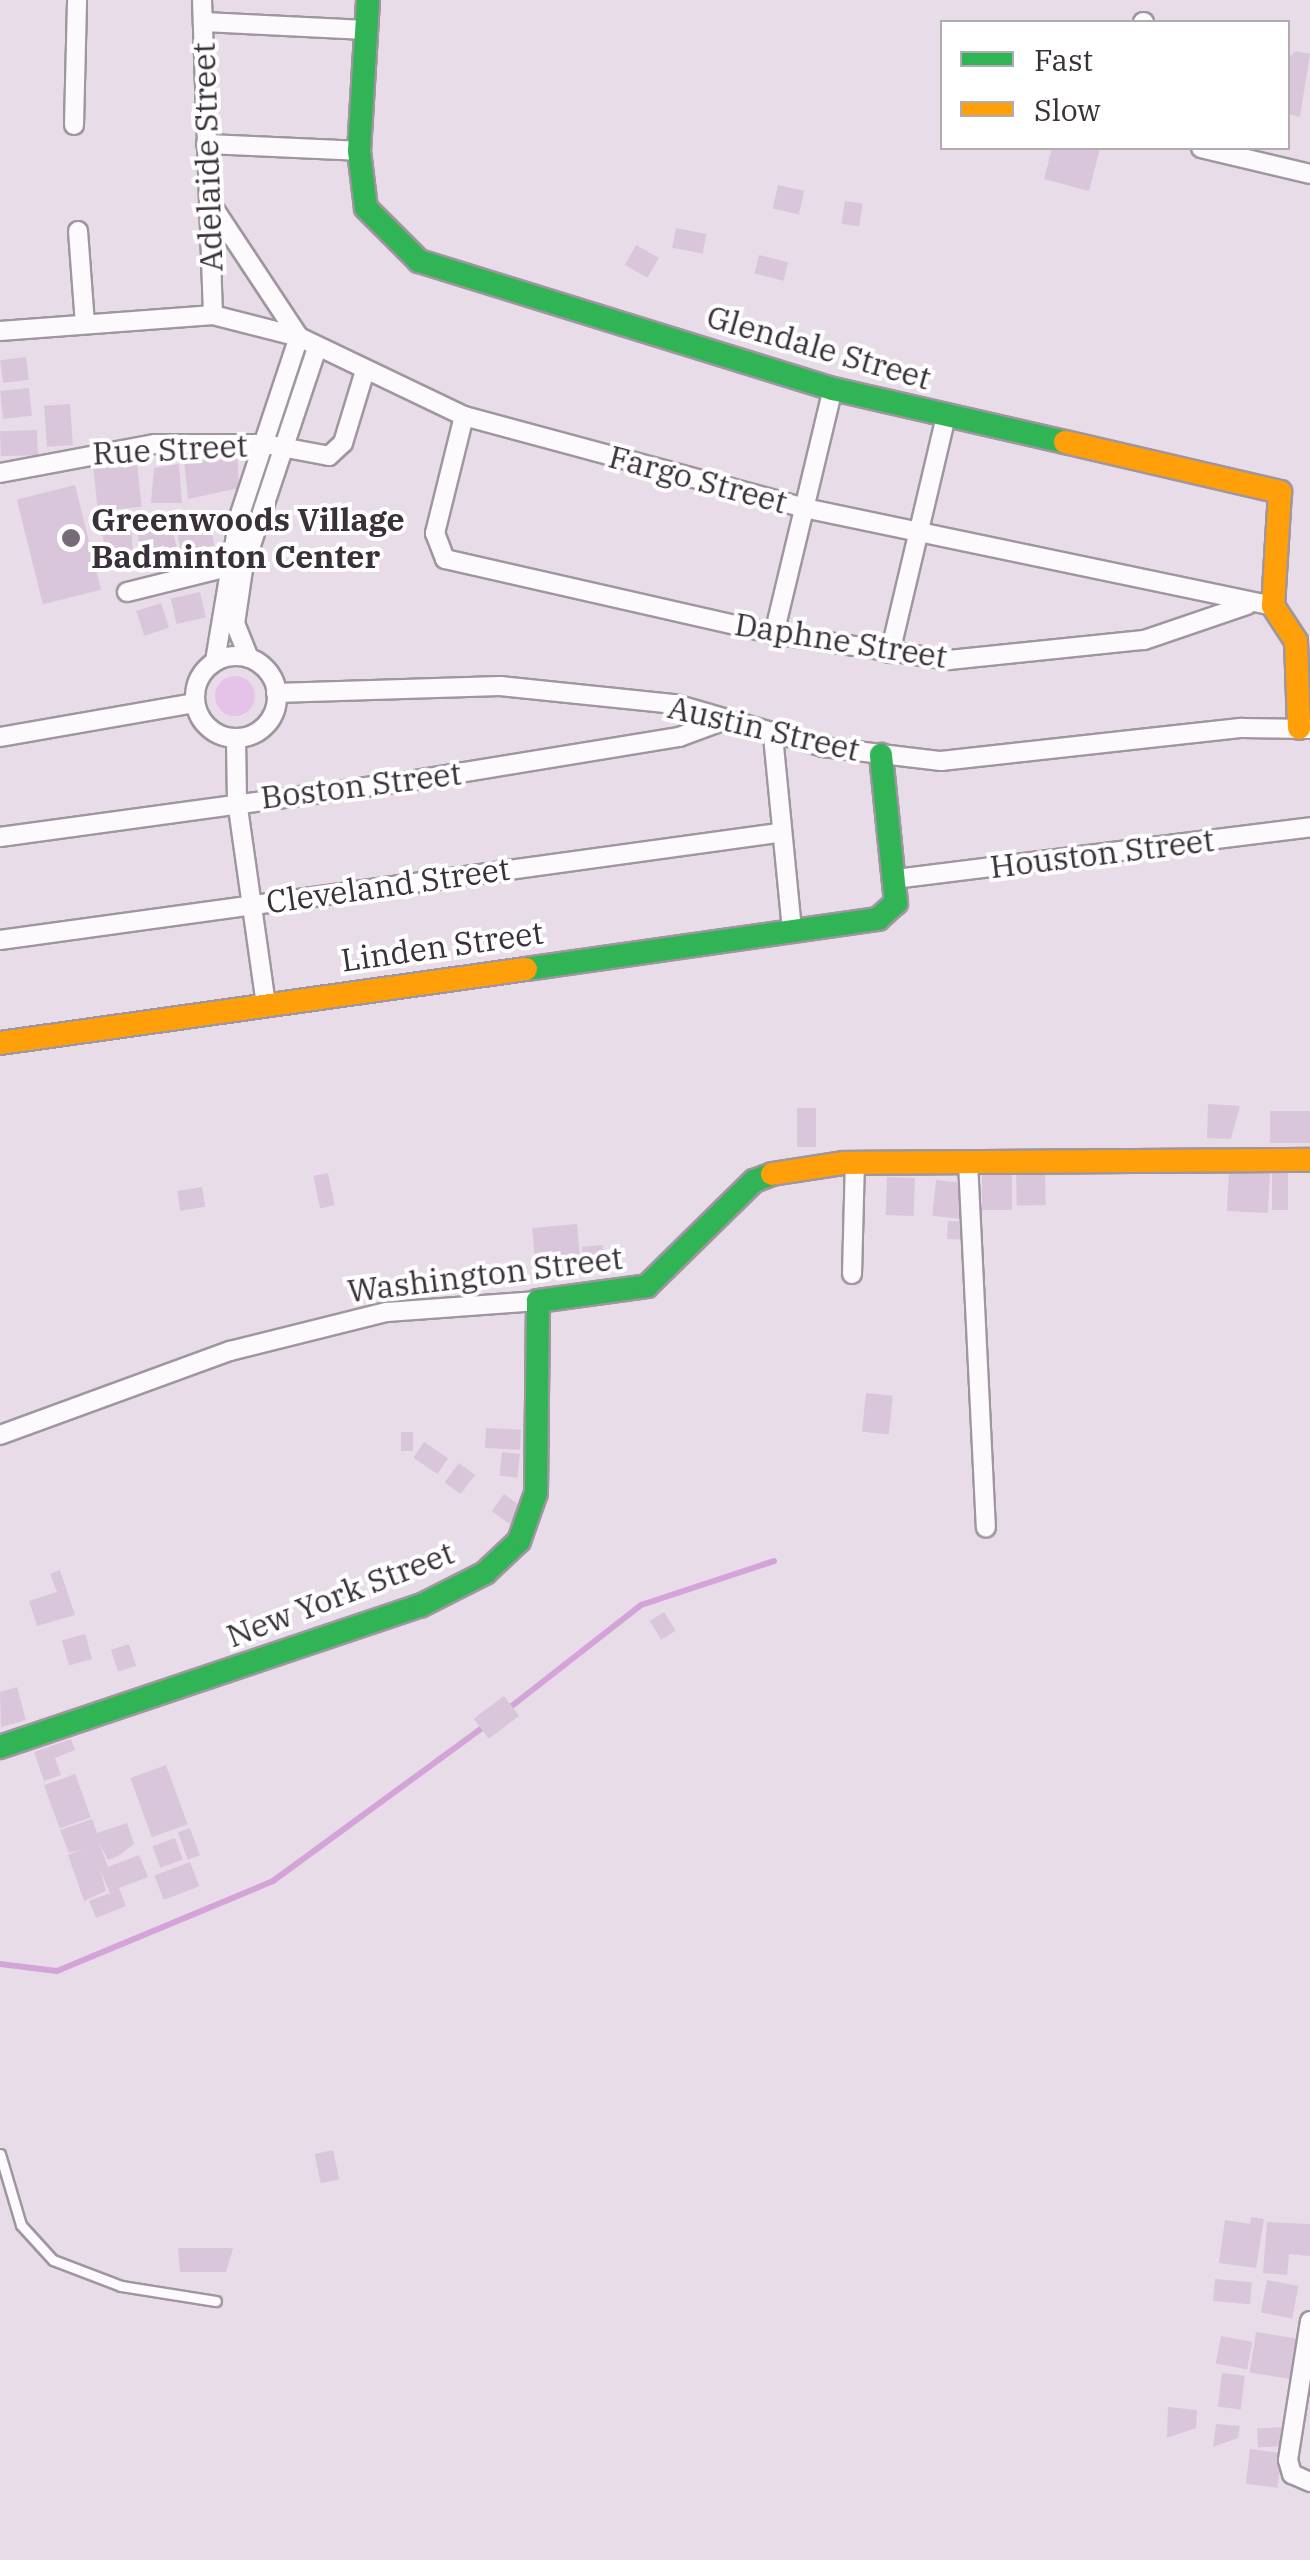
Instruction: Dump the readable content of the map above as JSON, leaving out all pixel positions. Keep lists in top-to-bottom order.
{
  "streets": {
    "street": [
      "Adelaide Street",
      "Glendale Street",
      "Rue Street",
      "Fargo Street",
      "Daphne Street",
      "Austin Street",
      "Boston Street",
      "Houston Street",
      "Cleveland Street",
      "Linden Street",
      "Washington Street",
      "New York Street"
    ]
  },
  "crossings": [
    ["Adelaide Street", "Fargo Street"],
    ["Glendale Street", "Fargo Street"],
    ["Rue Street", "Fargo Street"],
    ["Fargo Street", "Daphne Street"],
    ["Austin Street", "Boston Street"],
    ["Houston Street", "Linden Street"],
    ["Washington Street", "New York Street"]
  ],
  "places": ["Greenwoods Village Badminton Center"],
  "legend": ["Fast", "Slow"]
}
